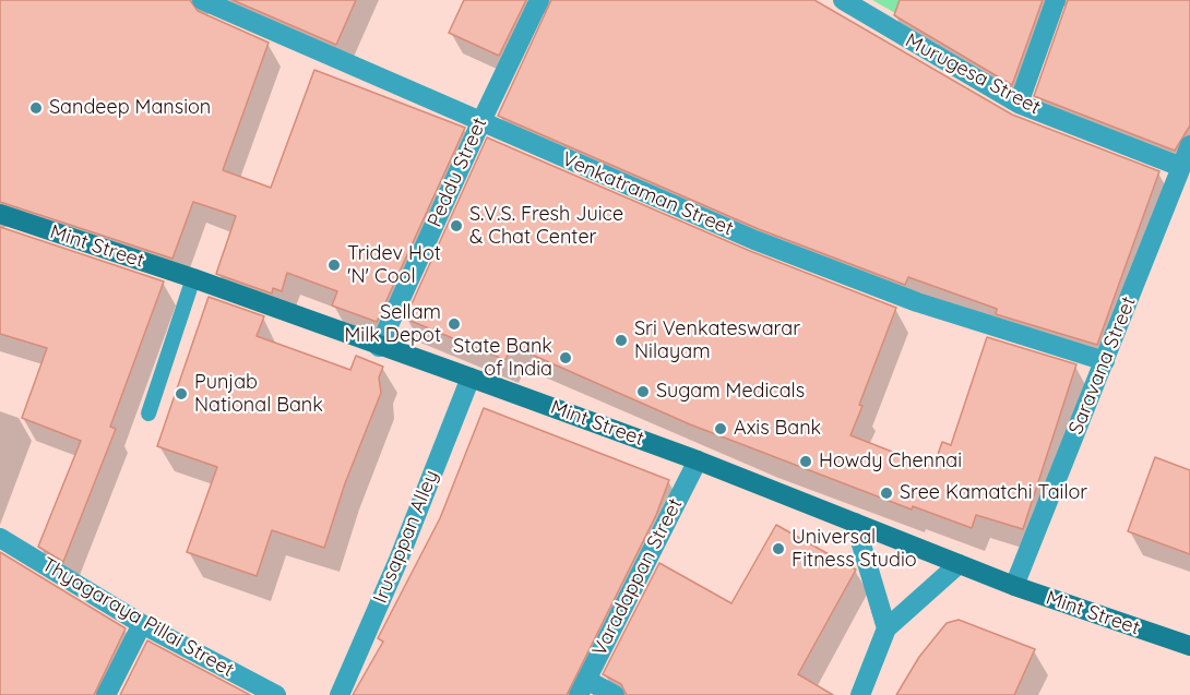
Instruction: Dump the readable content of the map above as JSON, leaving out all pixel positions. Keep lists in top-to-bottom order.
{
  "streets": {
    "street": [
      "Murugesa Street",
      "Peddu Street",
      "Venkatraman Street",
      "Mint Street",
      "Saravana Street",
      "Irusappan Alley",
      "Varadappan Street",
      "Thyagaraya Pillai Street"
    ]
  },
  "crossings": [
    ["Murugesa Street", "Saravana Street"],
    ["Peddu Street", "Venkatraman Street"],
    ["Peddu Street", "Mint Street"],
    ["Venkatraman Street", "Saravana Street"],
    ["Mint Street", "Saravana Street"],
    ["Mint Street", "Irusappan Alley"],
    ["Mint Street", "Varadappan Street"]
  ],
  "places": [
    "Sandeep Mansion",
    "S.V.S. Fresh Juice & Chat Center",
    "Tridev Hot 'N' Cool",
    "Sellam Milk Depot",
    "Sri Venkateswarar Nilayam",
    "State Bank of India",
    "Sugam Medicals",
    "Punjab National Bank",
    "Axis Bank",
    "Howdy Chennai",
    "Sree Kamatchi Tailor",
    "Universal Fitness Studio"
  ]
}
